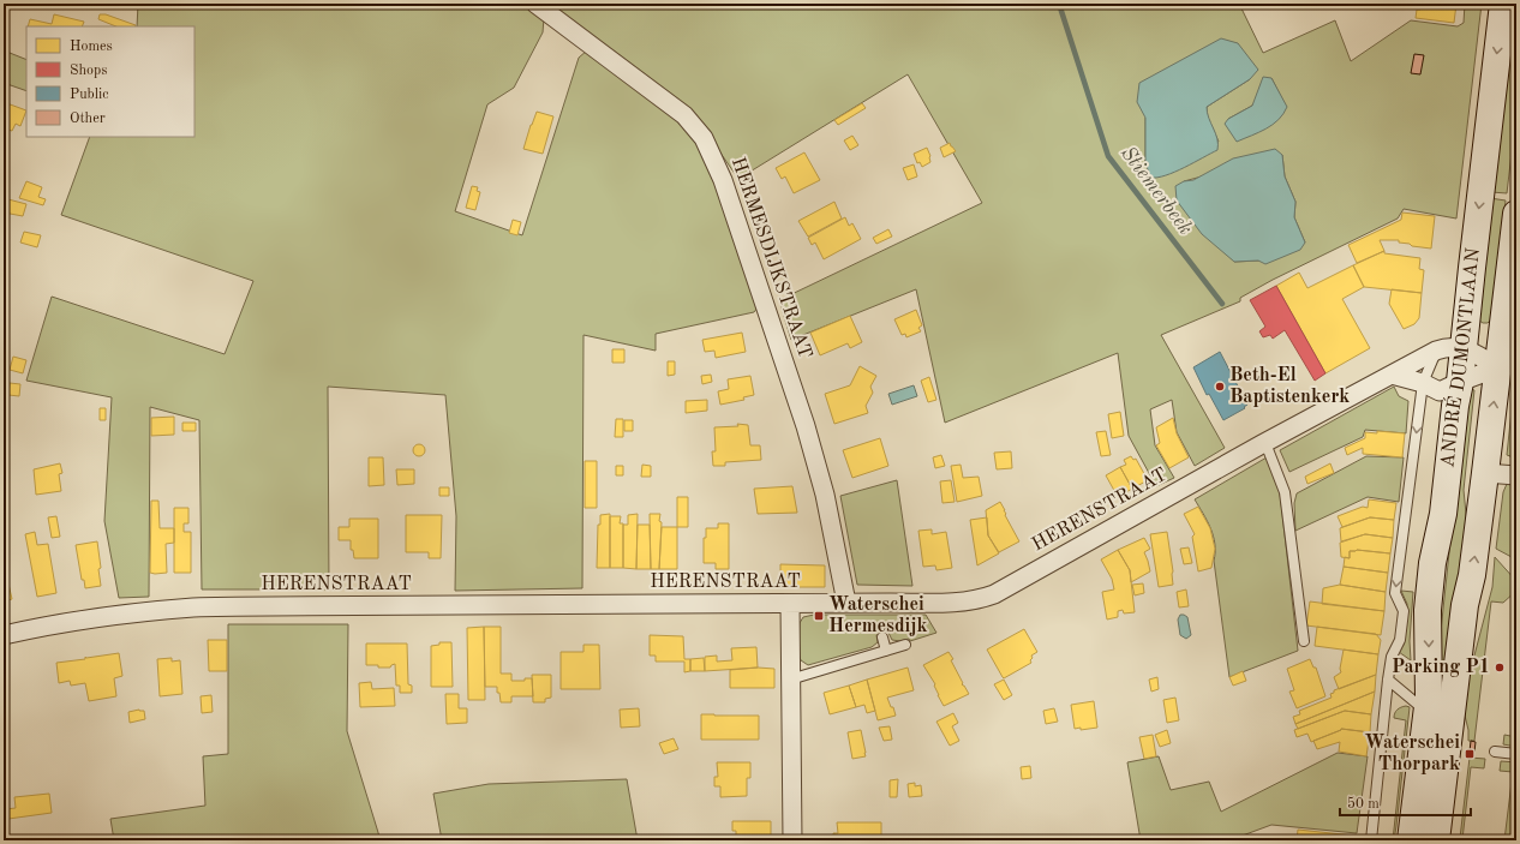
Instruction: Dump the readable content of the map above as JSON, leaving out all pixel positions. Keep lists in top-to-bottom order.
{
  "streets": {
    "main road": ["ANDRÉ DUMONTLAAN"],
    "street": ["HERMESDIJKSTRAAT", "HERENSTRAAT"]
  },
  "crossings": [
    ["HERMESDIJKSTRAAT", "HERENSTRAAT"],
    ["ANDRÉ DUMONTLAAN", "HERENSTRAAT"]
  ],
  "water": ["Stiemerbeek"],
  "places": {
    "other": ["Beth-El Baptistenkerk", "Parking P1"],
    "transit": ["Waterschei Hermesdijk", "Waterschei Thorpark"]
  },
  "legend": [
    "Homes",
    "Shops",
    "Public",
    "Other"
  ],
  "scale_bar": "50 m"
}
